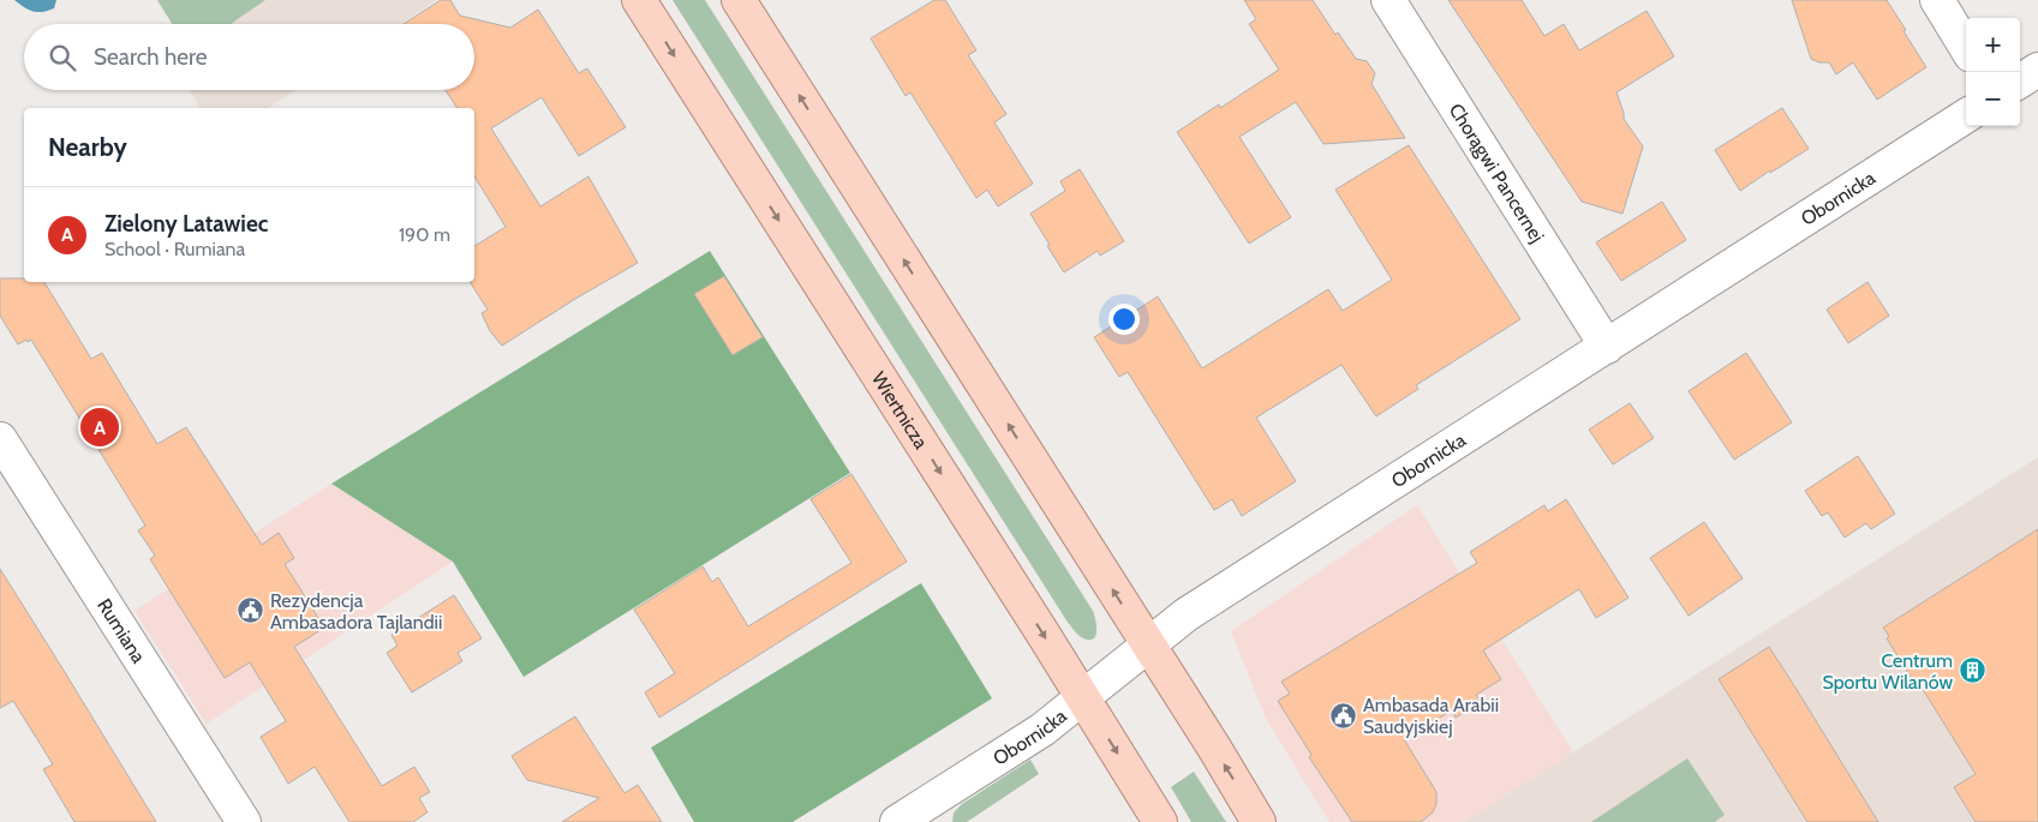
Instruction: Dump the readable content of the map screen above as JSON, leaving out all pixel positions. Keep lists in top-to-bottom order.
{
  "streets": {
    "main road": ["Wiertnicza"],
    "street": ["Chorągwi Pancernej", "Obornicka", "Rumiana"]
  },
  "crossings": [
    ["Chorągwi Pancernej", "Obornicka"],
    ["Obornicka", "Wiertnicza"]
  ],
  "places": {
    "public building": ["Rezydencja Ambasadora Tajlandii", "Ambasada Arabii Saudyjskiej"],
    "building": ["Centrum Sportu Wilanów"]
  },
  "page": {
    "map_buttons": ["+", "−"],
    "search": "Search here",
    "heading": "Nearby",
    "list": [
      {
        "mark": "A",
        "name": "Zielony Latawiec",
        "note": "School · Rumiana",
        "value": "190 m"
      }
    ],
    "pins": "A"
  }
}
